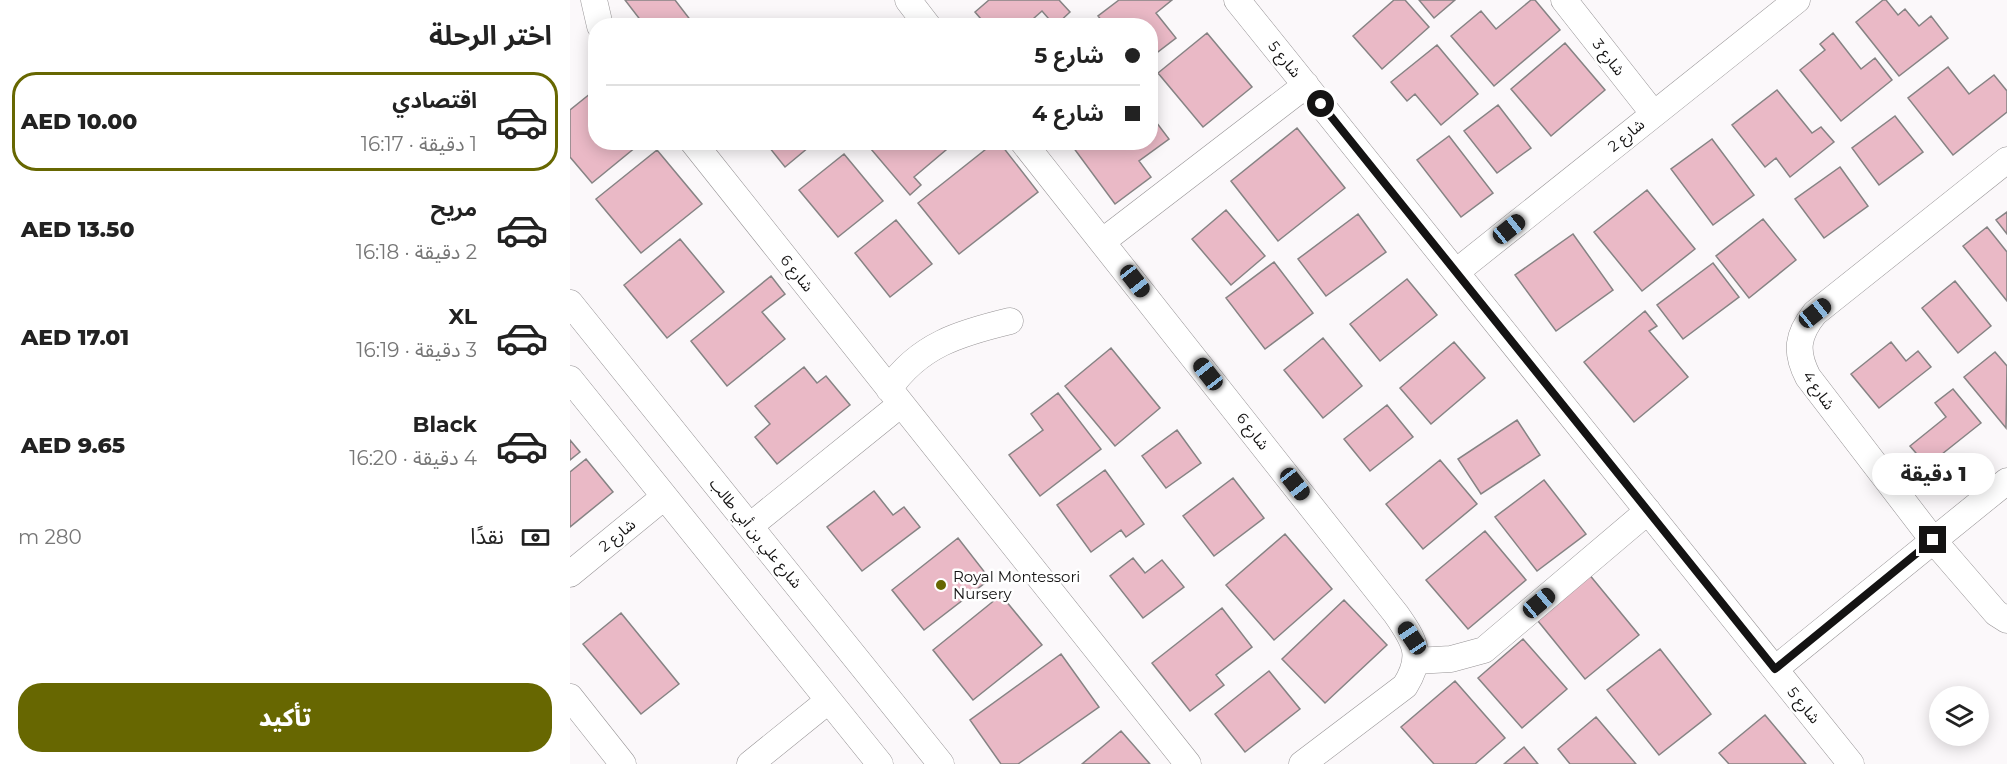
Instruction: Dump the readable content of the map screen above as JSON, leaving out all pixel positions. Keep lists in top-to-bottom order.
{
  "streets": {
    "street": [
      "شارع 3",
      "شارع 5",
      "شارع 2",
      "شارع 6",
      "شارع 4",
      "شارع علي بن أبي طالب"
    ]
  },
  "crossings": [
    ["شارع 3", "شارع 2"],
    ["شارع 5", "شارع 2"]
  ],
  "places": ["Royal Montessori Nursery"],
  "page": {
    "heading": "اختر الرحلة",
    "banner": ["شارع 5", "شارع 4"],
    "list": [
      {
        "name": "اقتصادي",
        "note": "1 دقيقة · 16:17",
        "value": "AED 10.00"
      },
      {
        "name": "مريح",
        "note": "2 دقيقة · 16:18",
        "value": "AED 13.50"
      },
      {
        "name": "XL",
        "note": "3 دقيقة · 16:19",
        "value": "AED 17.01"
      },
      {
        "name": "Black",
        "note": "4 دقيقة · 16:20",
        "value": "AED 9.65"
      }
    ],
    "bubble": "1 دقيقة",
    "pay": ["نقدًا", "280 m"],
    "buttons": "تأكيد"
  }
}
